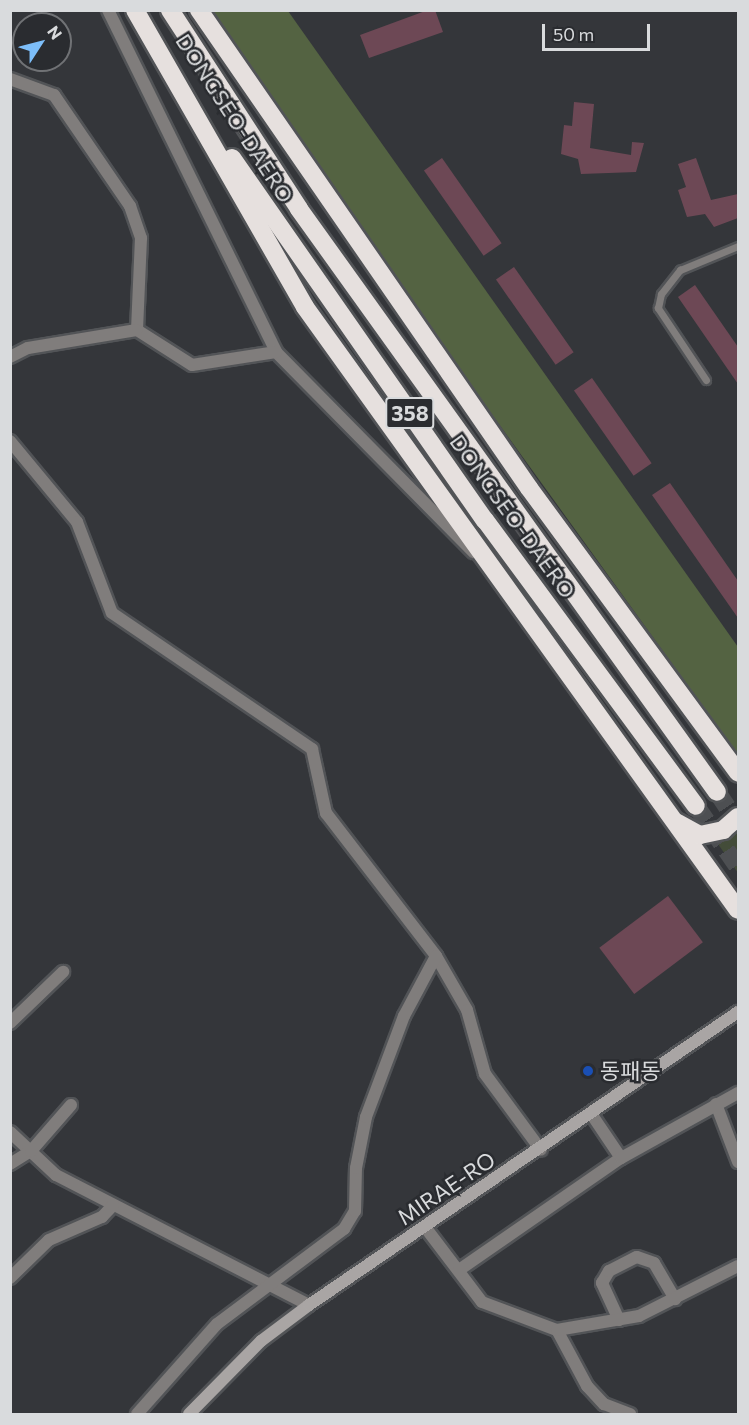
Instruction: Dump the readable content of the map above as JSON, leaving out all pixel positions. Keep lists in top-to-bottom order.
{
  "streets": {
    "highway": ["DONGSEO-DAERO", "358"],
    "main road": ["MIRAE-RO"]
  },
  "places": ["동패동"],
  "scale_bar": "50 m",
  "north": "top right"
}
